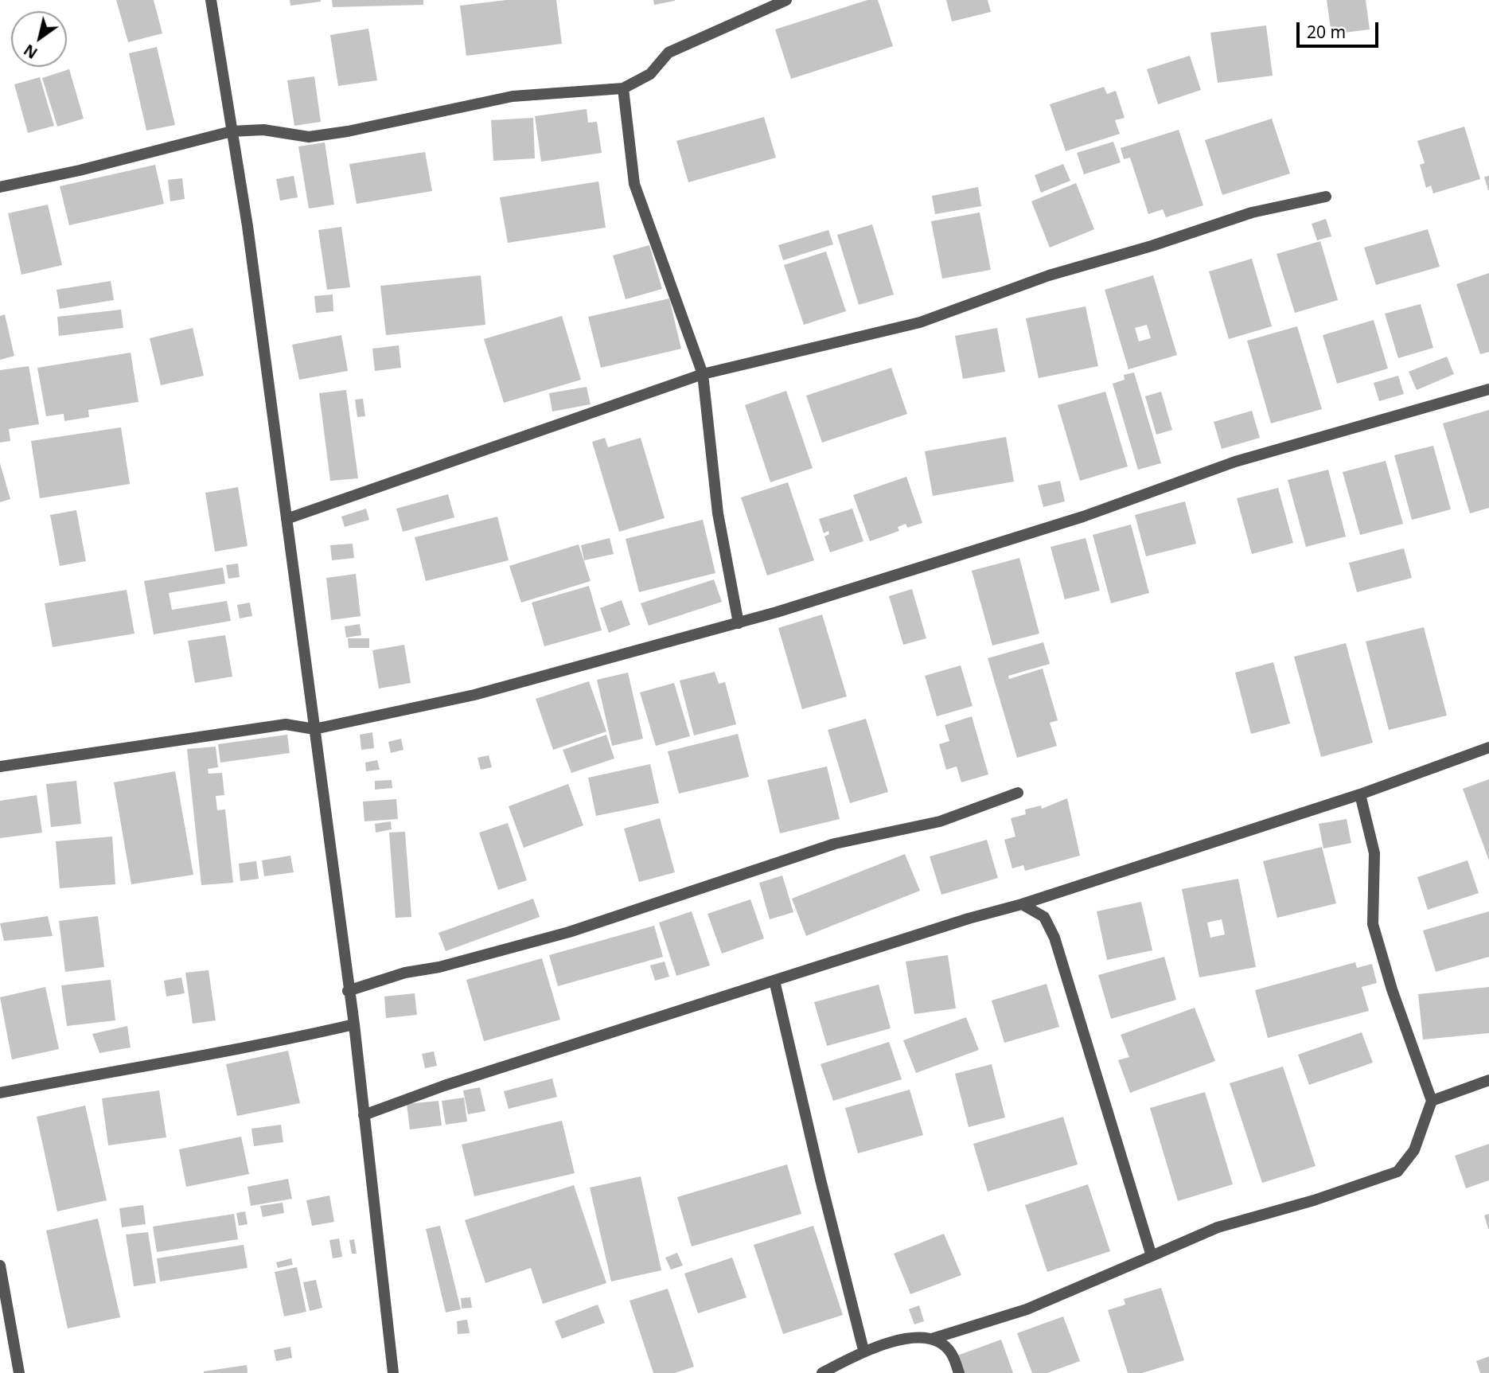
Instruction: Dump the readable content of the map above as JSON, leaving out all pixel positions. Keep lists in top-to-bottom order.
{
  "scale_bar": "20 m",
  "north": "bottom left"
}
